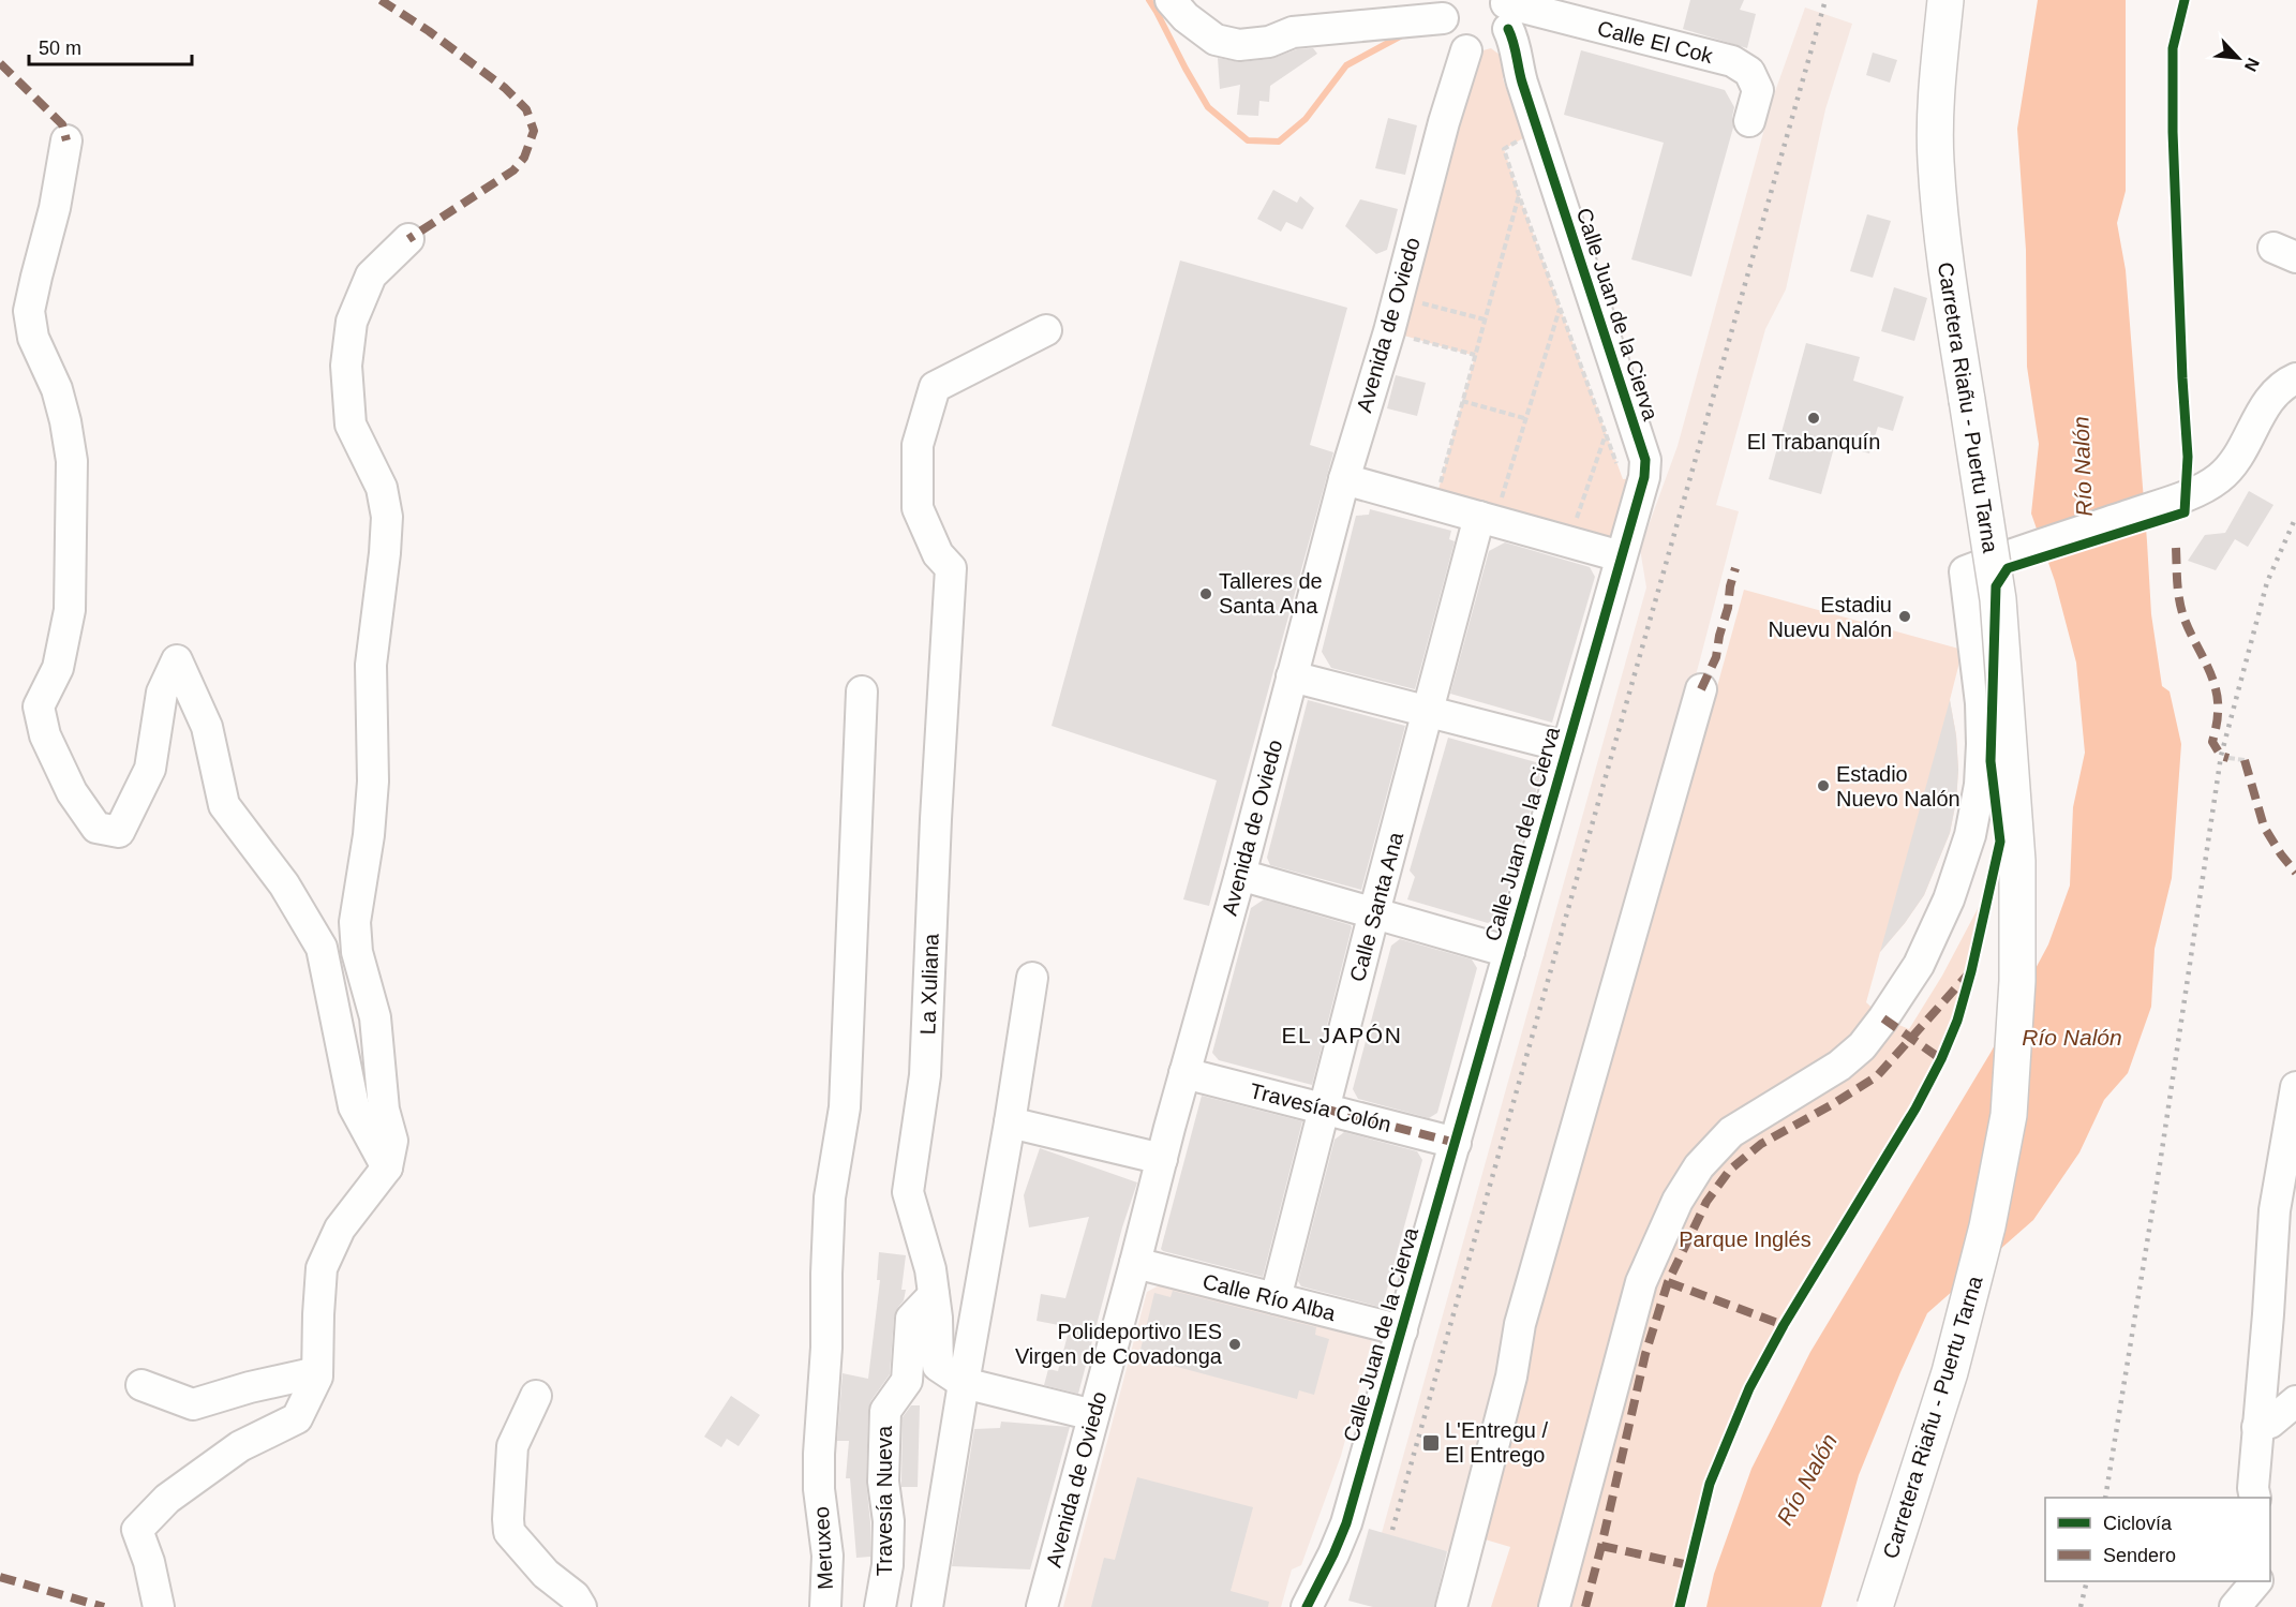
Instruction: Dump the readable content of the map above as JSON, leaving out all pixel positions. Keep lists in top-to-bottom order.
{
  "streets": {
    "main road": ["Carretera Riañu - Puertu Tarna"],
    "street": [
      "Calle El Cok",
      "Calle Juan de la Cierva",
      "Avenida de Oviedo",
      "Calle Santa Ana",
      "La Xuliana",
      "Travesía Colón",
      "Calle Río Alba",
      "Travesía Nueva",
      "Meruxeo"
    ]
  },
  "crossings": [
    ["Calle El Cok", "Calle Juan de la Cierva"],
    ["Calle El Cok", "Avenida de Oviedo"],
    ["Calle Juan de la Cierva", "Avenida de Oviedo"],
    ["Calle Juan de la Cierva", "Travesía Colón"],
    ["Calle Juan de la Cierva", "Calle Río Alba"],
    ["Avenida de Oviedo", "Travesía Colón"],
    ["Avenida de Oviedo", "Calle Río Alba"],
    ["Calle Santa Ana", "Travesía Colón"],
    ["Calle Santa Ana", "Calle Río Alba"],
    ["La Xuliana", "Travesía Nueva"]
  ],
  "districts": ["EL JAPÓN"],
  "water": ["Río Nalón"],
  "parks": ["Parque Inglés"],
  "places": {
    "other": [
      "El Trabanquín",
      "Talleres de Santa Ana",
      "Estadiu Nuevu Nalón",
      "Estadio Nuevo Nalón",
      "Polideportivo IES Virgen de Covadonga"
    ],
    "transit": ["L'Entregu / El Entrego"]
  },
  "legend": ["Ciclovía", "Sendero"],
  "scale_bar": "50 m",
  "north": "bottom right"
}
